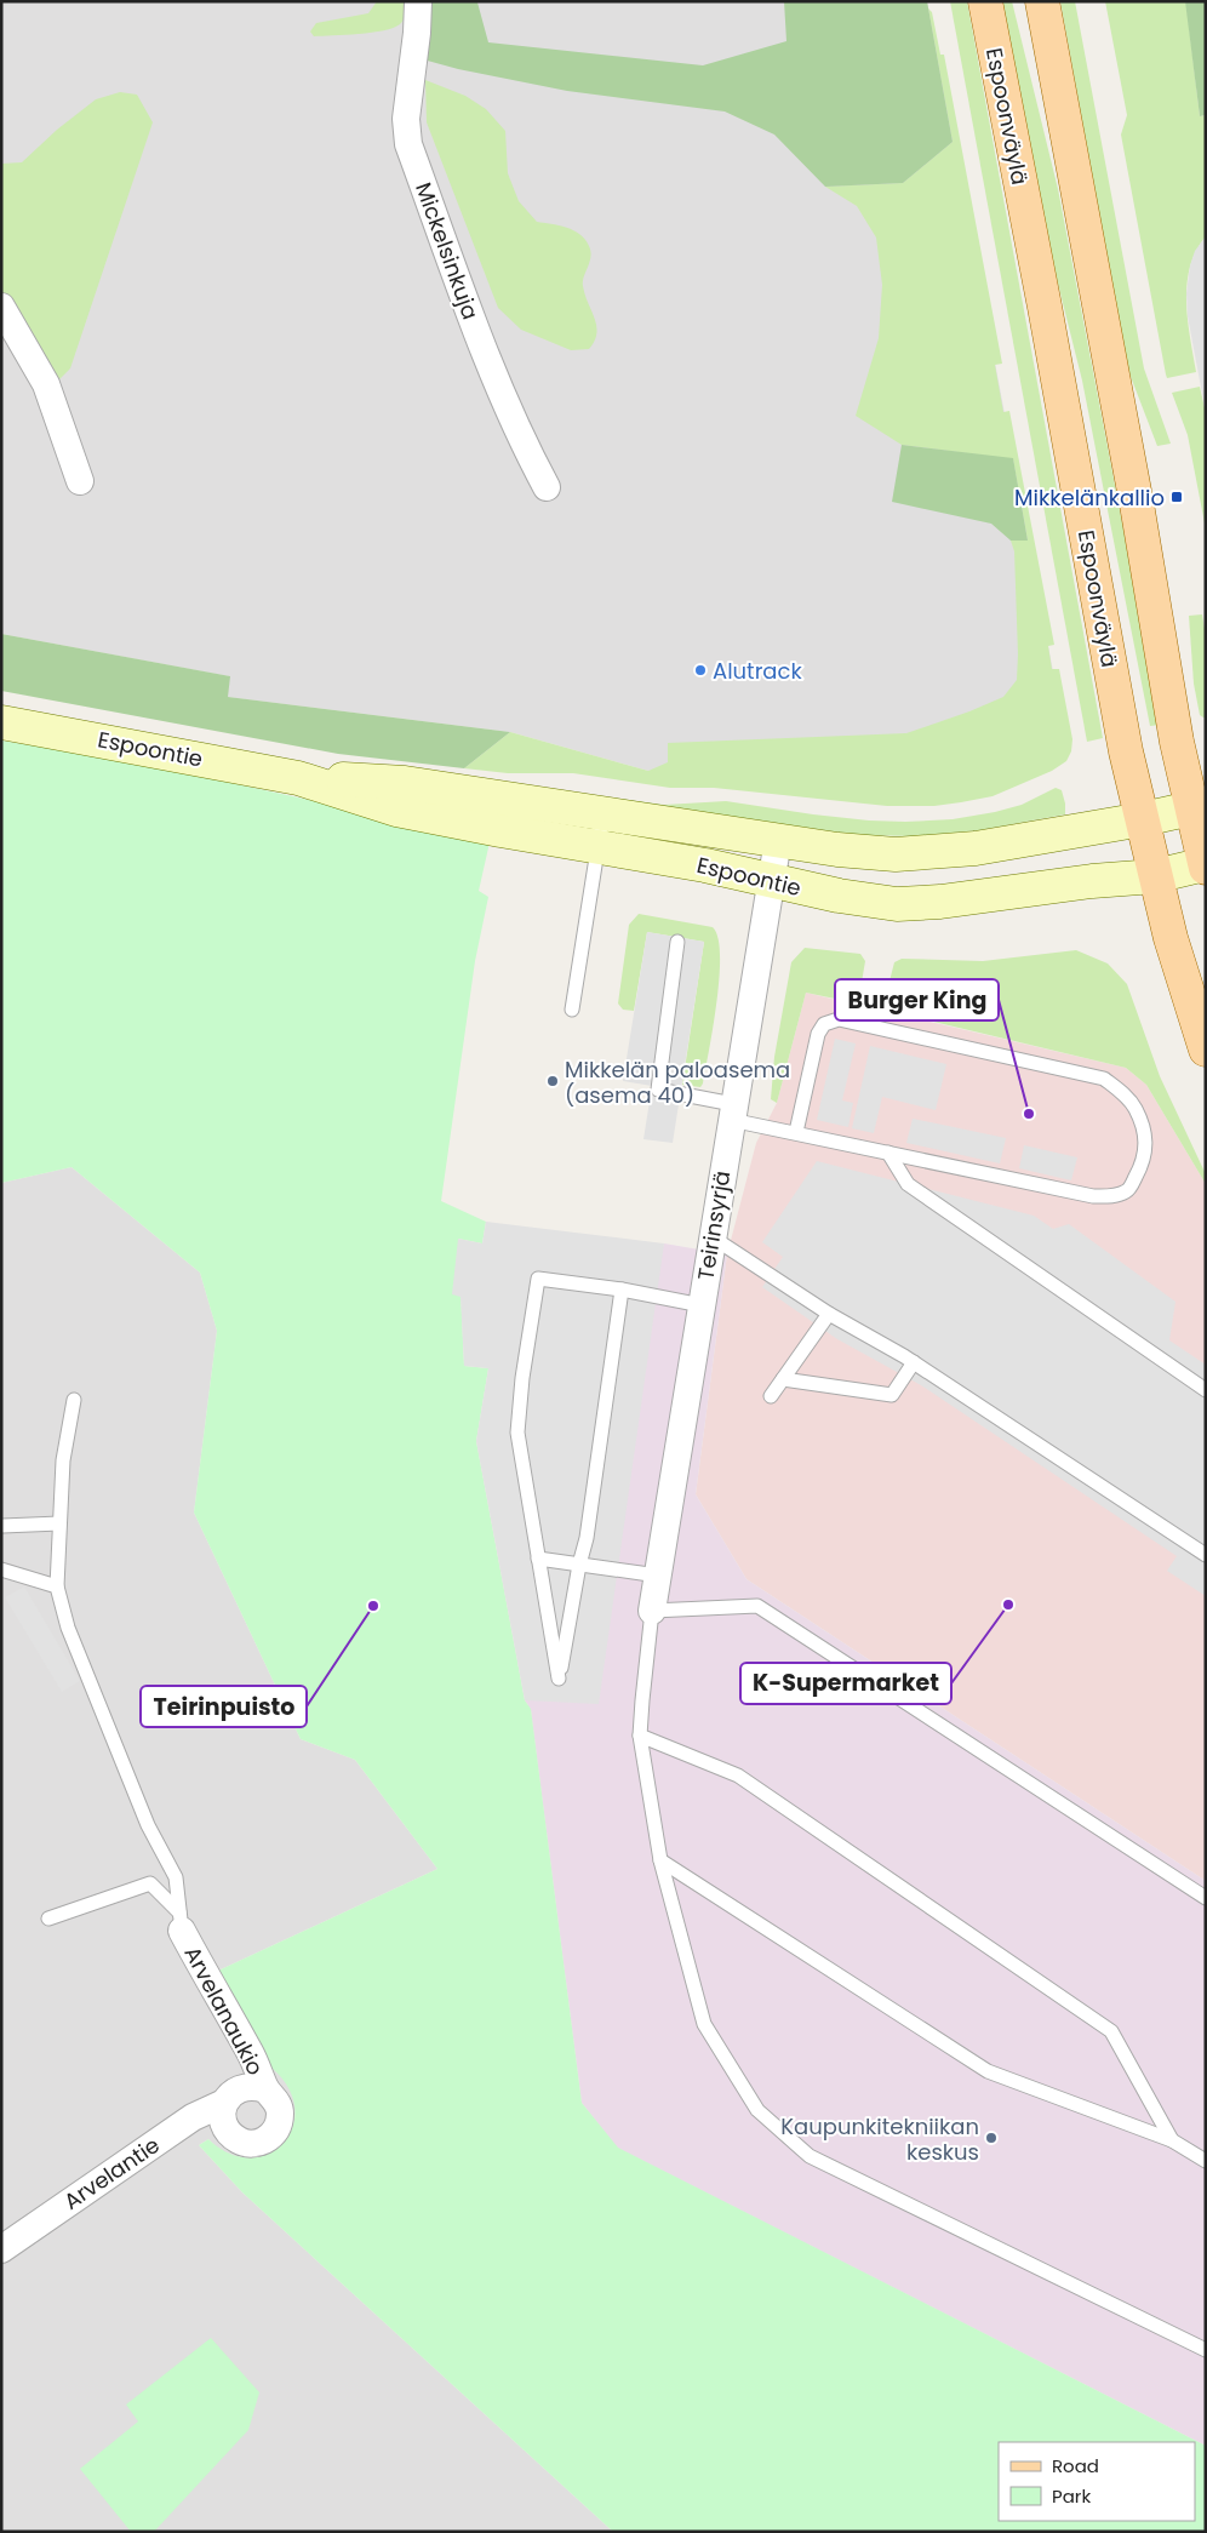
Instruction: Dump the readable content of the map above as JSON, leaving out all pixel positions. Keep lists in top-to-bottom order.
{
  "streets": {
    "main road": ["Espoonväylä", "Espoontie"],
    "street": [
      "Mickelsinkuja",
      "Teirinsyrjä",
      "Arvelanaukio",
      "Arvelantie"
    ]
  },
  "crossings": [
    ["Espoonväylä", "Espoontie"],
    ["Espoontie", "Teirinsyrjä"],
    ["Arvelanaukio", "Arvelantie"]
  ],
  "places": {
    "transit": ["Mikkelänkallio"],
    "other": [
      "Alutrack",
      "Mikkelän paloasema (asema 40)",
      "Burger King",
      "K-Supermarket",
      "Teirinpuisto",
      "Kaupunkitekniikan keskus"
    ]
  },
  "legend": ["Road", "Park"]
}
